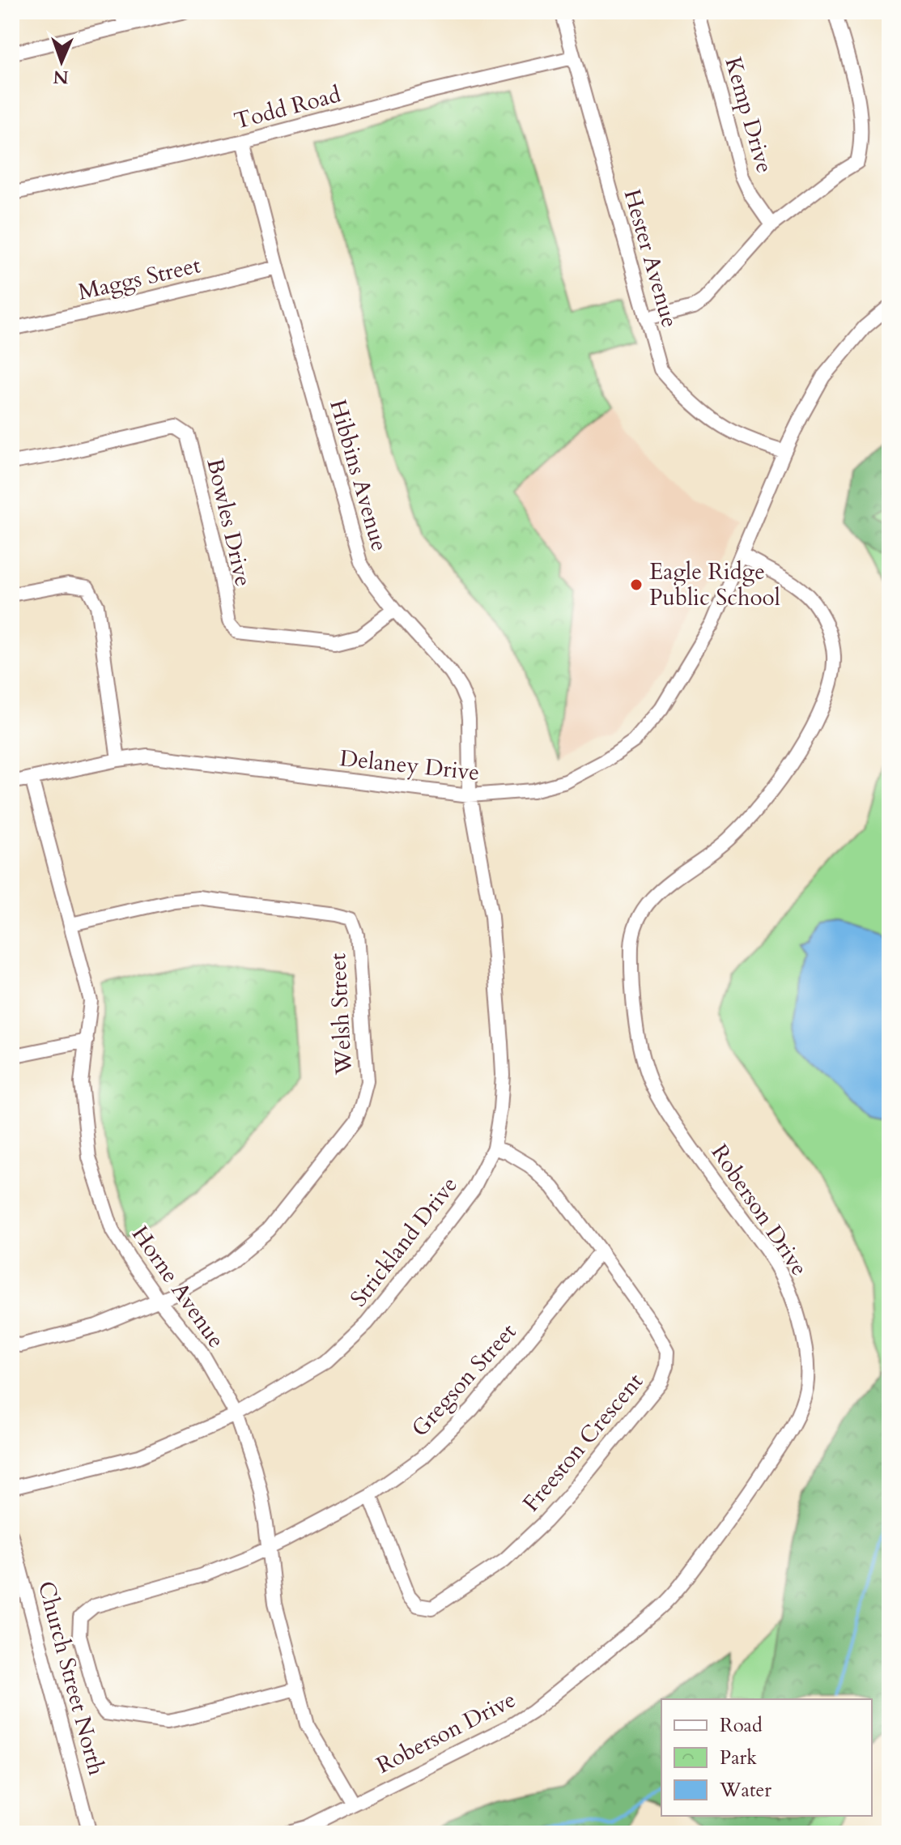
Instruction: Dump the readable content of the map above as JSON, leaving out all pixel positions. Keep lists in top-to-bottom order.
{
  "streets": {
    "street": [
      "Todd Road",
      "Kemp Drive",
      "Hester Avenue",
      "Maggs Street",
      "Hibbins Avenue",
      "Bowles Drive",
      "Delaney Drive",
      "Welsh Street",
      "Roberson Drive",
      "Strickland Drive",
      "Horne Avenue",
      "Gregson Street",
      "Freeston Crescent",
      "Church Street North"
    ]
  },
  "crossings": [
    ["Todd Road", "Hester Avenue"],
    ["Todd Road", "Hibbins Avenue"],
    ["Hester Avenue", "Delaney Drive"],
    ["Maggs Street", "Hibbins Avenue"],
    ["Hibbins Avenue", "Bowles Drive"],
    ["Hibbins Avenue", "Delaney Drive"],
    ["Hibbins Avenue", "Strickland Drive"],
    ["Delaney Drive", "Roberson Drive"],
    ["Delaney Drive", "Strickland Drive"],
    ["Delaney Drive", "Horne Avenue"],
    ["Welsh Street", "Horne Avenue"],
    ["Roberson Drive", "Horne Avenue"],
    ["Strickland Drive", "Horne Avenue"],
    ["Strickland Drive", "Freeston Crescent"],
    ["Horne Avenue", "Gregson Street"],
    ["Gregson Street", "Freeston Crescent"]
  ],
  "places": ["Eagle Ridge Public School"],
  "legend": ["Road", "Park", "Water"],
  "north": "bottom"
}
